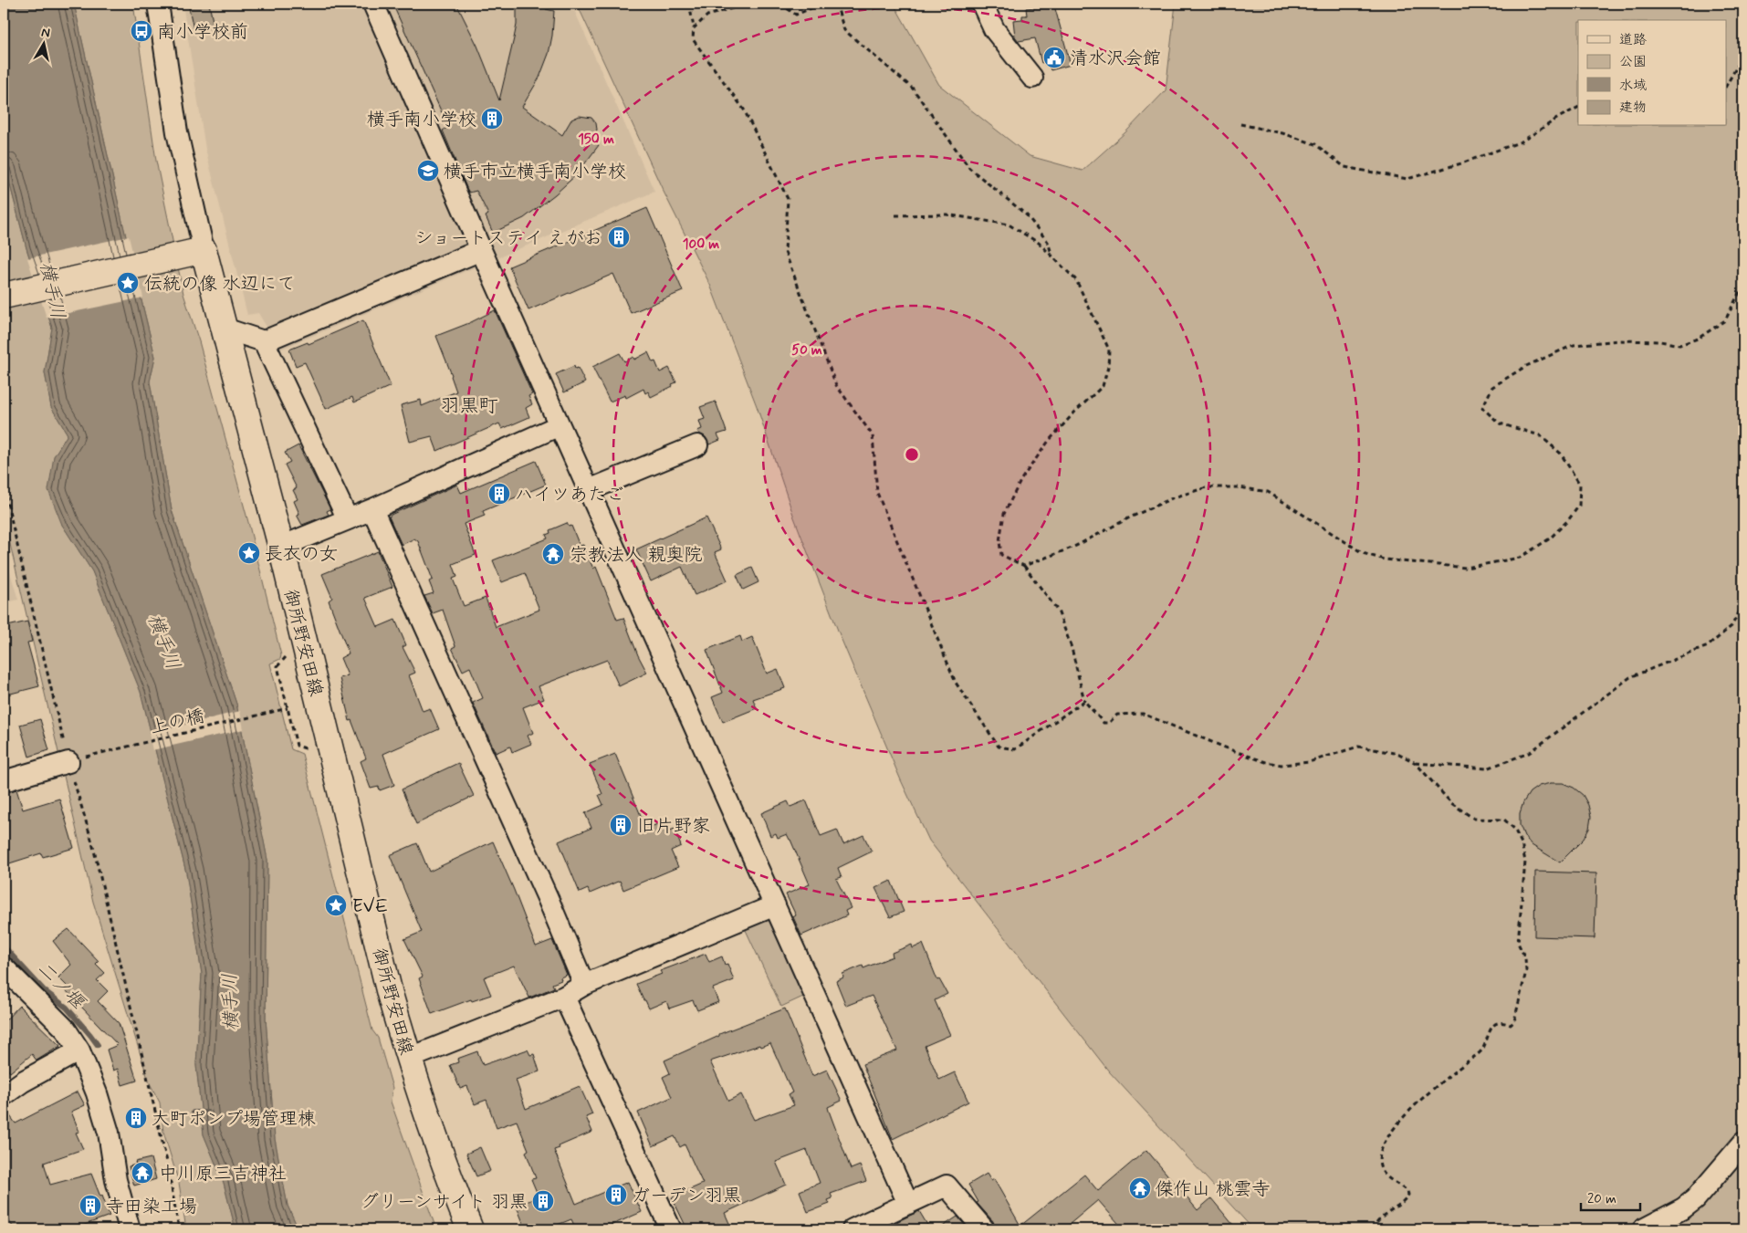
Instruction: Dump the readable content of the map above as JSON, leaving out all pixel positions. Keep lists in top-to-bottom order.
{
  "streets": {
    "main road": ["御所野安田線"],
    "path": ["上の橋"]
  },
  "districts": ["羽黒町"],
  "water": ["横手川", "二ノ堰"],
  "places": {
    "bus stop": ["南小学校前"],
    "public building": ["清水沢会館"],
    "building": [
      "横手南小学校",
      "ショートステイ えがお",
      "ハイツあたご",
      "旧片野家",
      "大町ポンプ場管理棟",
      "ガーデン羽黒",
      "グリーンサイト 羽黒",
      "寺田染工場"
    ],
    "school or university": ["横手市立横手南小学校"],
    "place": ["伝統の像 水辺にて", "長衣の女", "EVE"],
    "temple": ["宗教法人 親奥院", "中川原三吉神社", "傑作山 桃雲寺"]
  },
  "legend": [
    "道路",
    "公園",
    "水域",
    "建物"
  ],
  "scale_bar": "20 m",
  "north": "top",
  "rings": ["150 m", "100 m", "50 m"]
}
